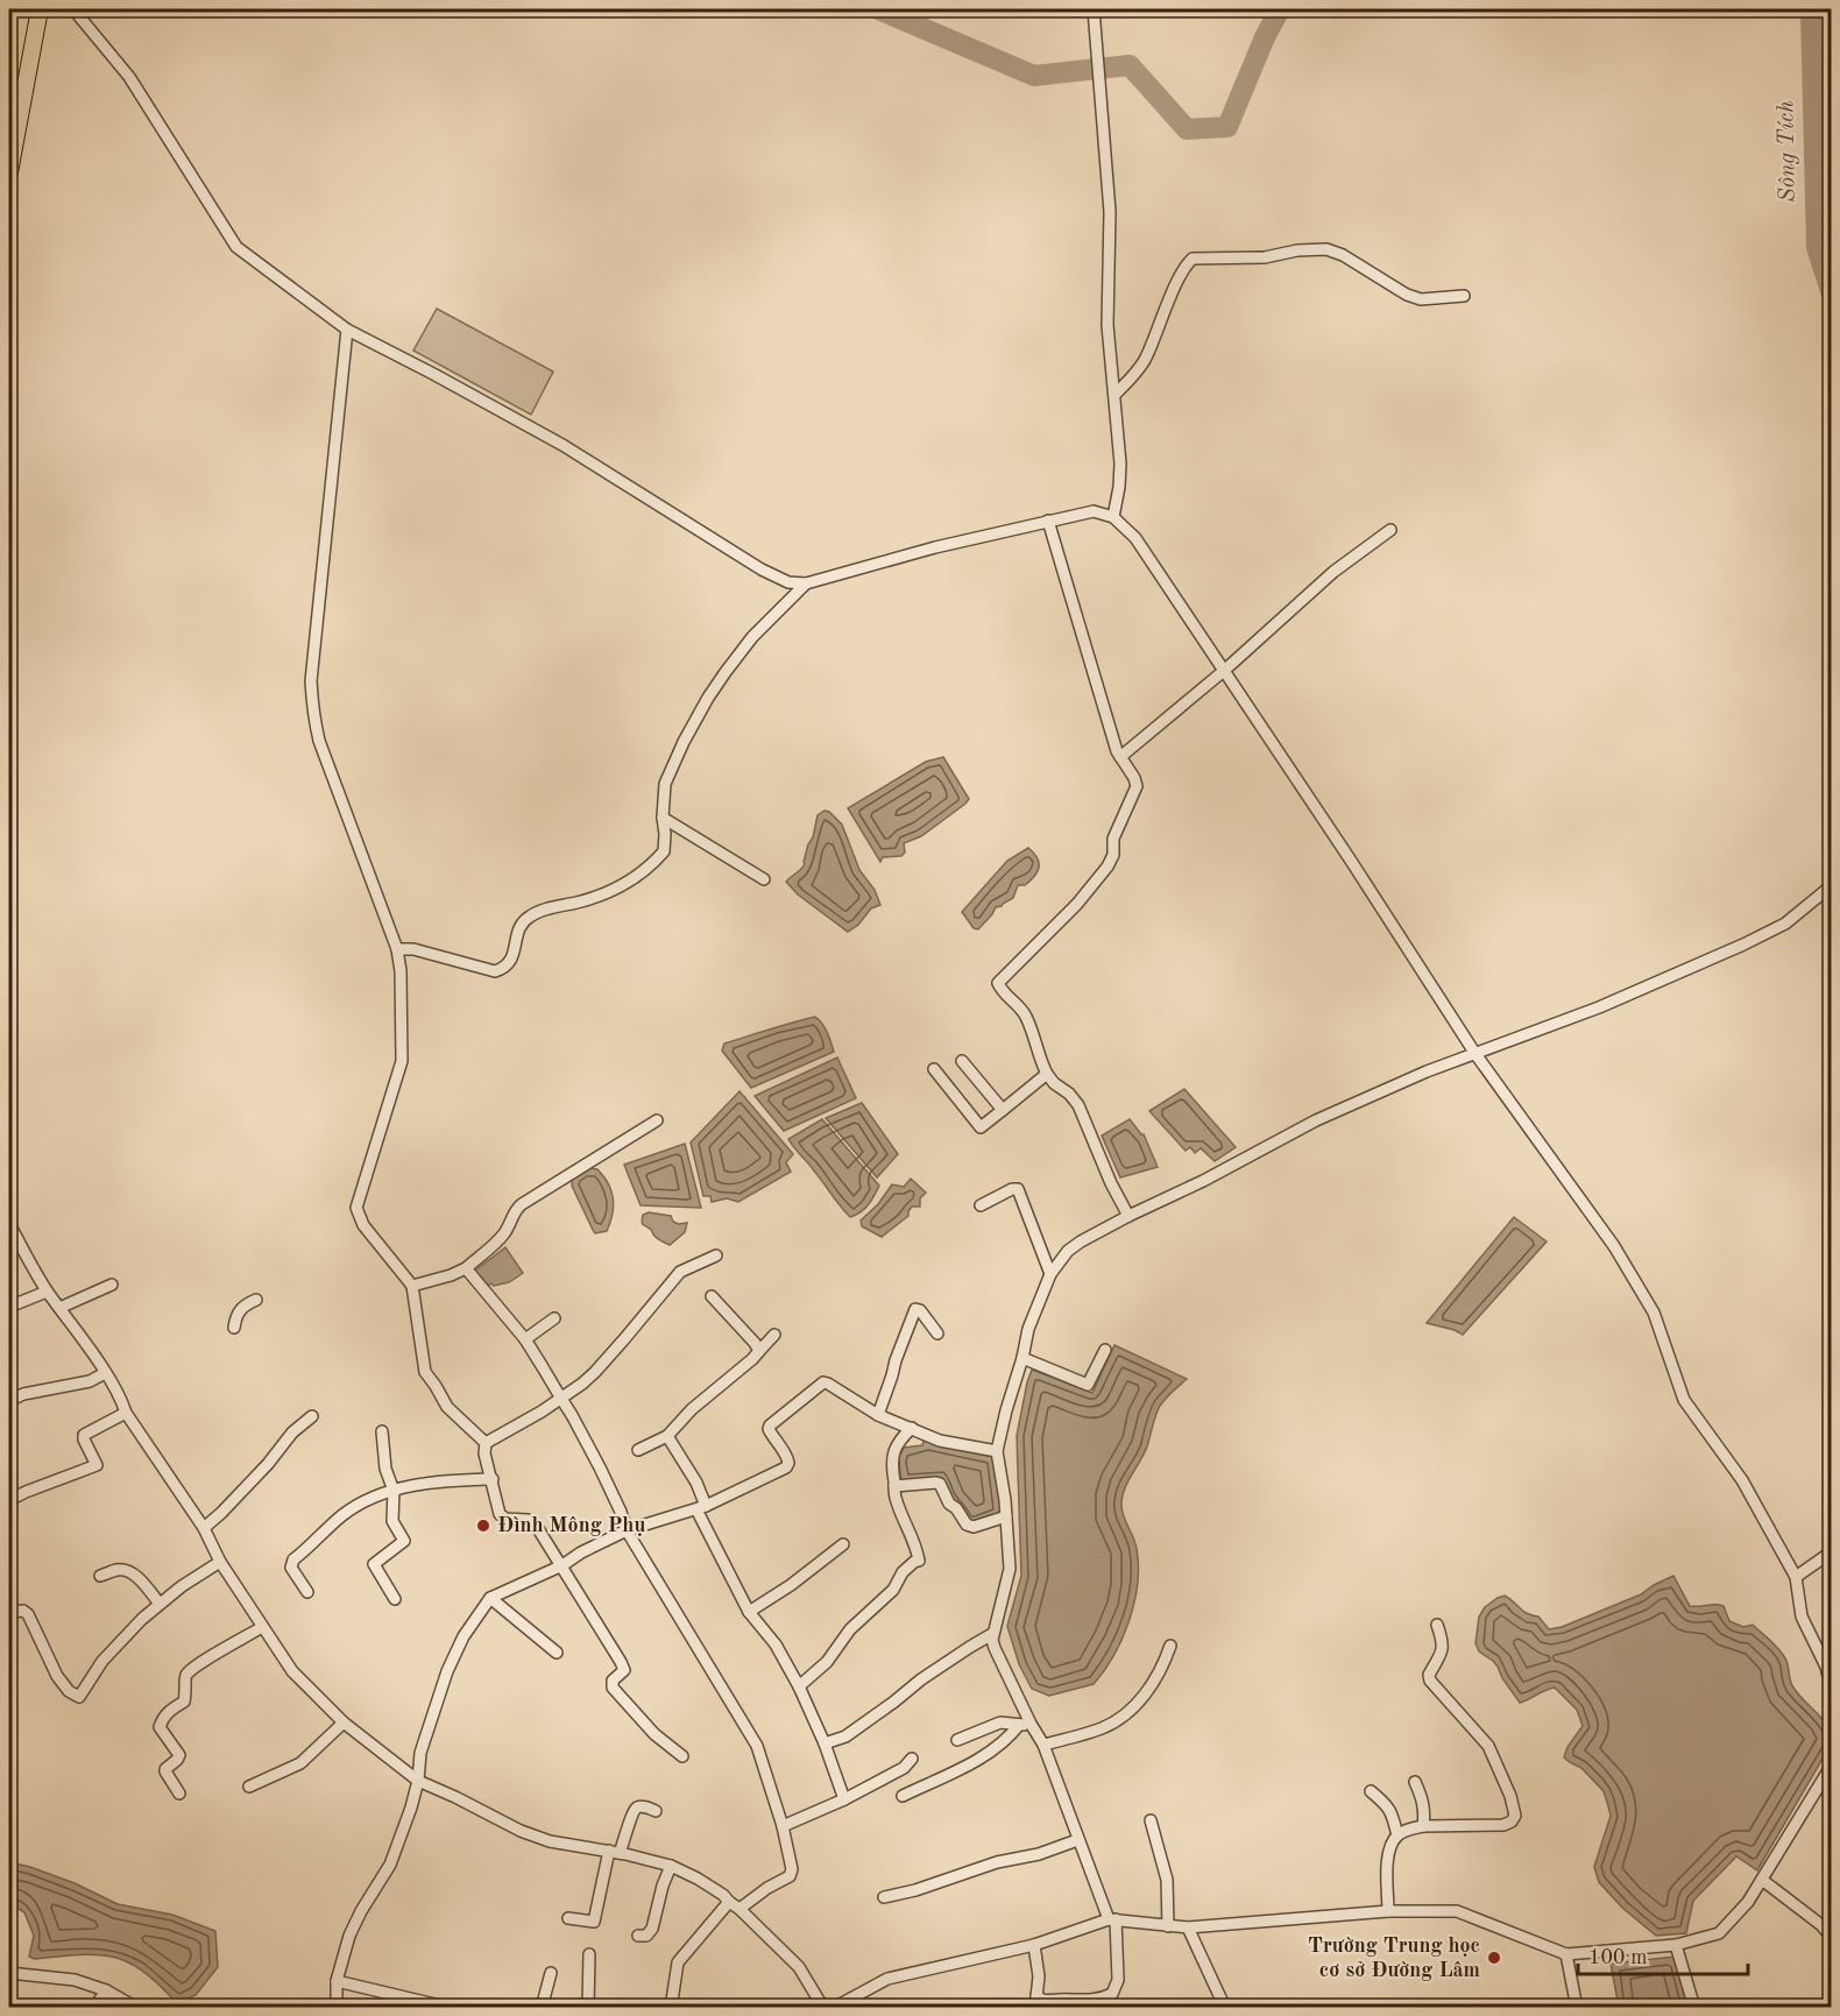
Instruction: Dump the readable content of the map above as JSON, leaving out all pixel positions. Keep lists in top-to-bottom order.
{
  "water": ["Sông Tích"],
  "places": ["Đình Mông Phụ", "Trường Trung học cơ sở Đường Lâm"],
  "scale_bar": "100 m"
}
